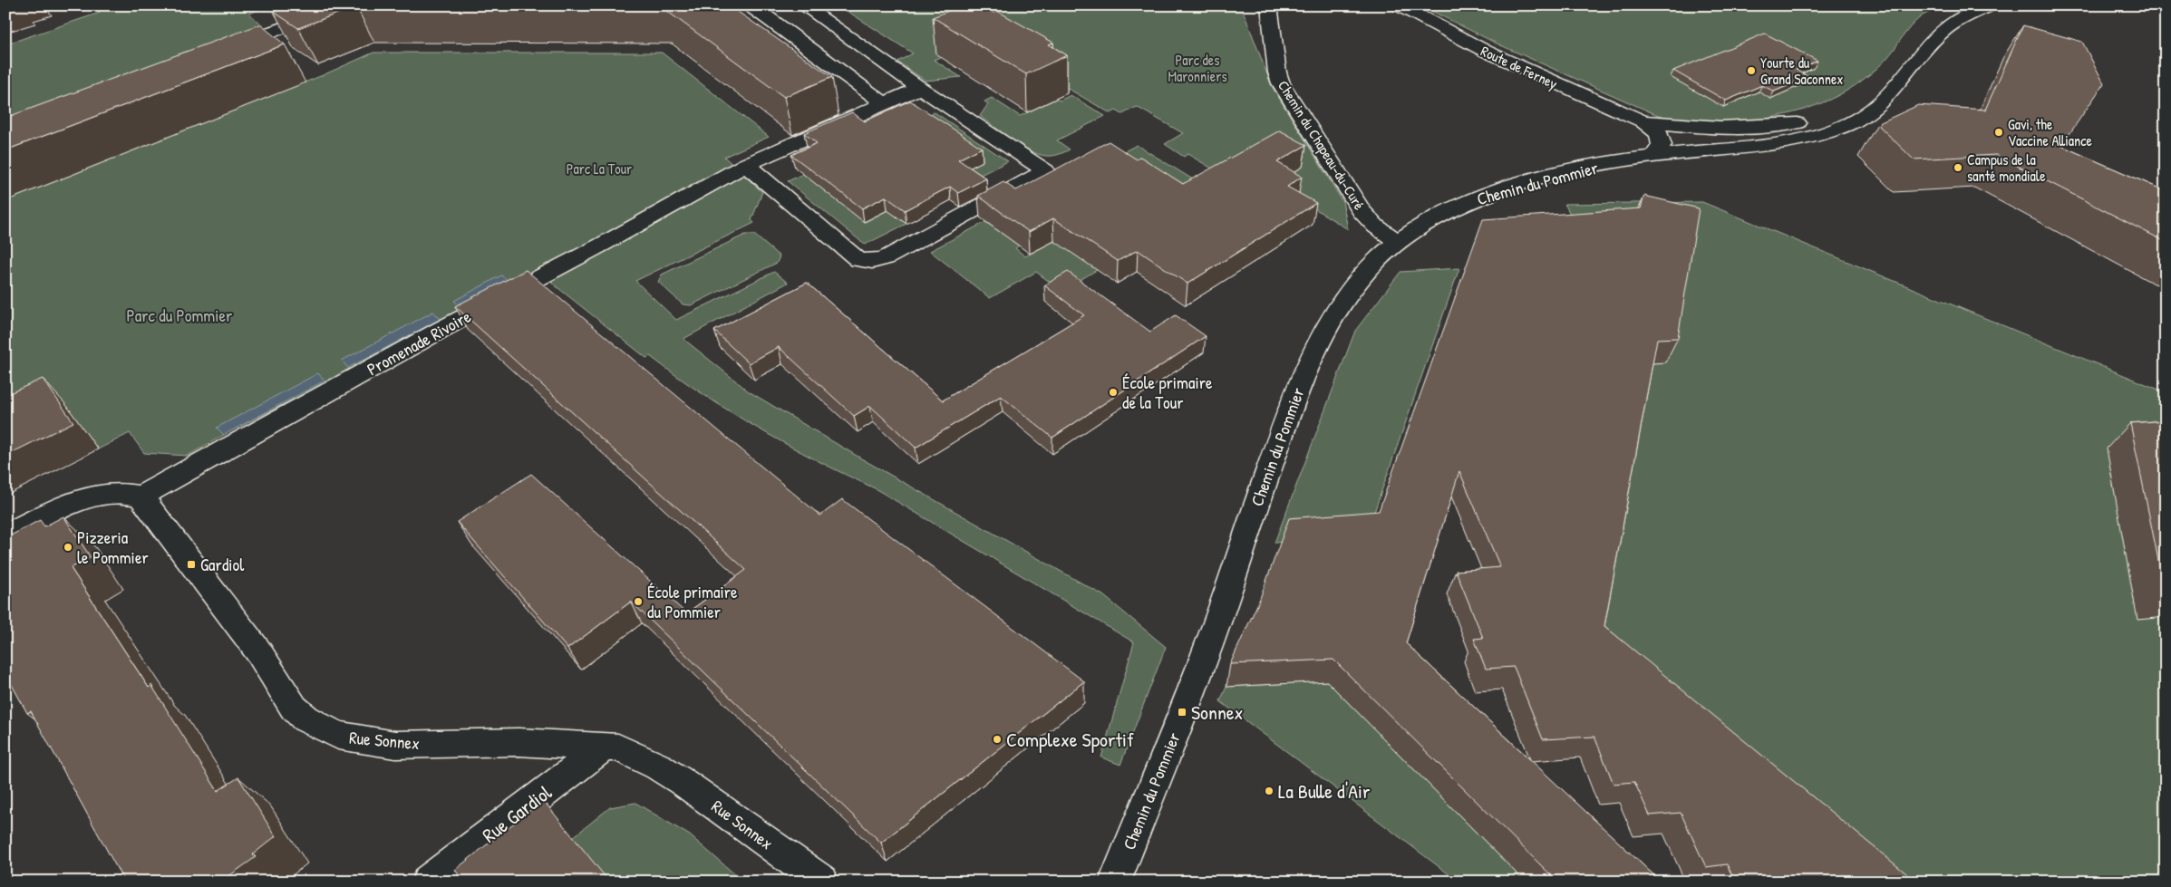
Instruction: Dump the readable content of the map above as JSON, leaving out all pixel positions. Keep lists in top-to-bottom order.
{
  "streets": {
    "street": [
      "Route de Ferney",
      "Chemin du Chapeau-du-Curé",
      "Chemin du Pommier",
      "Promenade Rivoire",
      "Rue Sonnex",
      "Rue Gardiol"
    ]
  },
  "crossings": [
    ["Chemin du Chapeau-du-Curé", "Chemin du Pommier"],
    ["Promenade Rivoire", "Rue Sonnex"],
    ["Rue Sonnex", "Rue Gardiol"]
  ],
  "parks": ["Parc des Maronniers", "Parc La Tour", "Parc du Pommier"],
  "places": {
    "other": [
      "Yourte du Grand Saconnex",
      "Gavi, the Vaccine Alliance",
      "Campus de la santé mondiale",
      "École primaire de la Tour",
      "Pizzeria le Pommier",
      "École primaire du Pommier",
      "Complexe Sportif",
      "La Bulle d'Air"
    ],
    "transit": ["Gardiol", "Sonnex"]
  }
}
